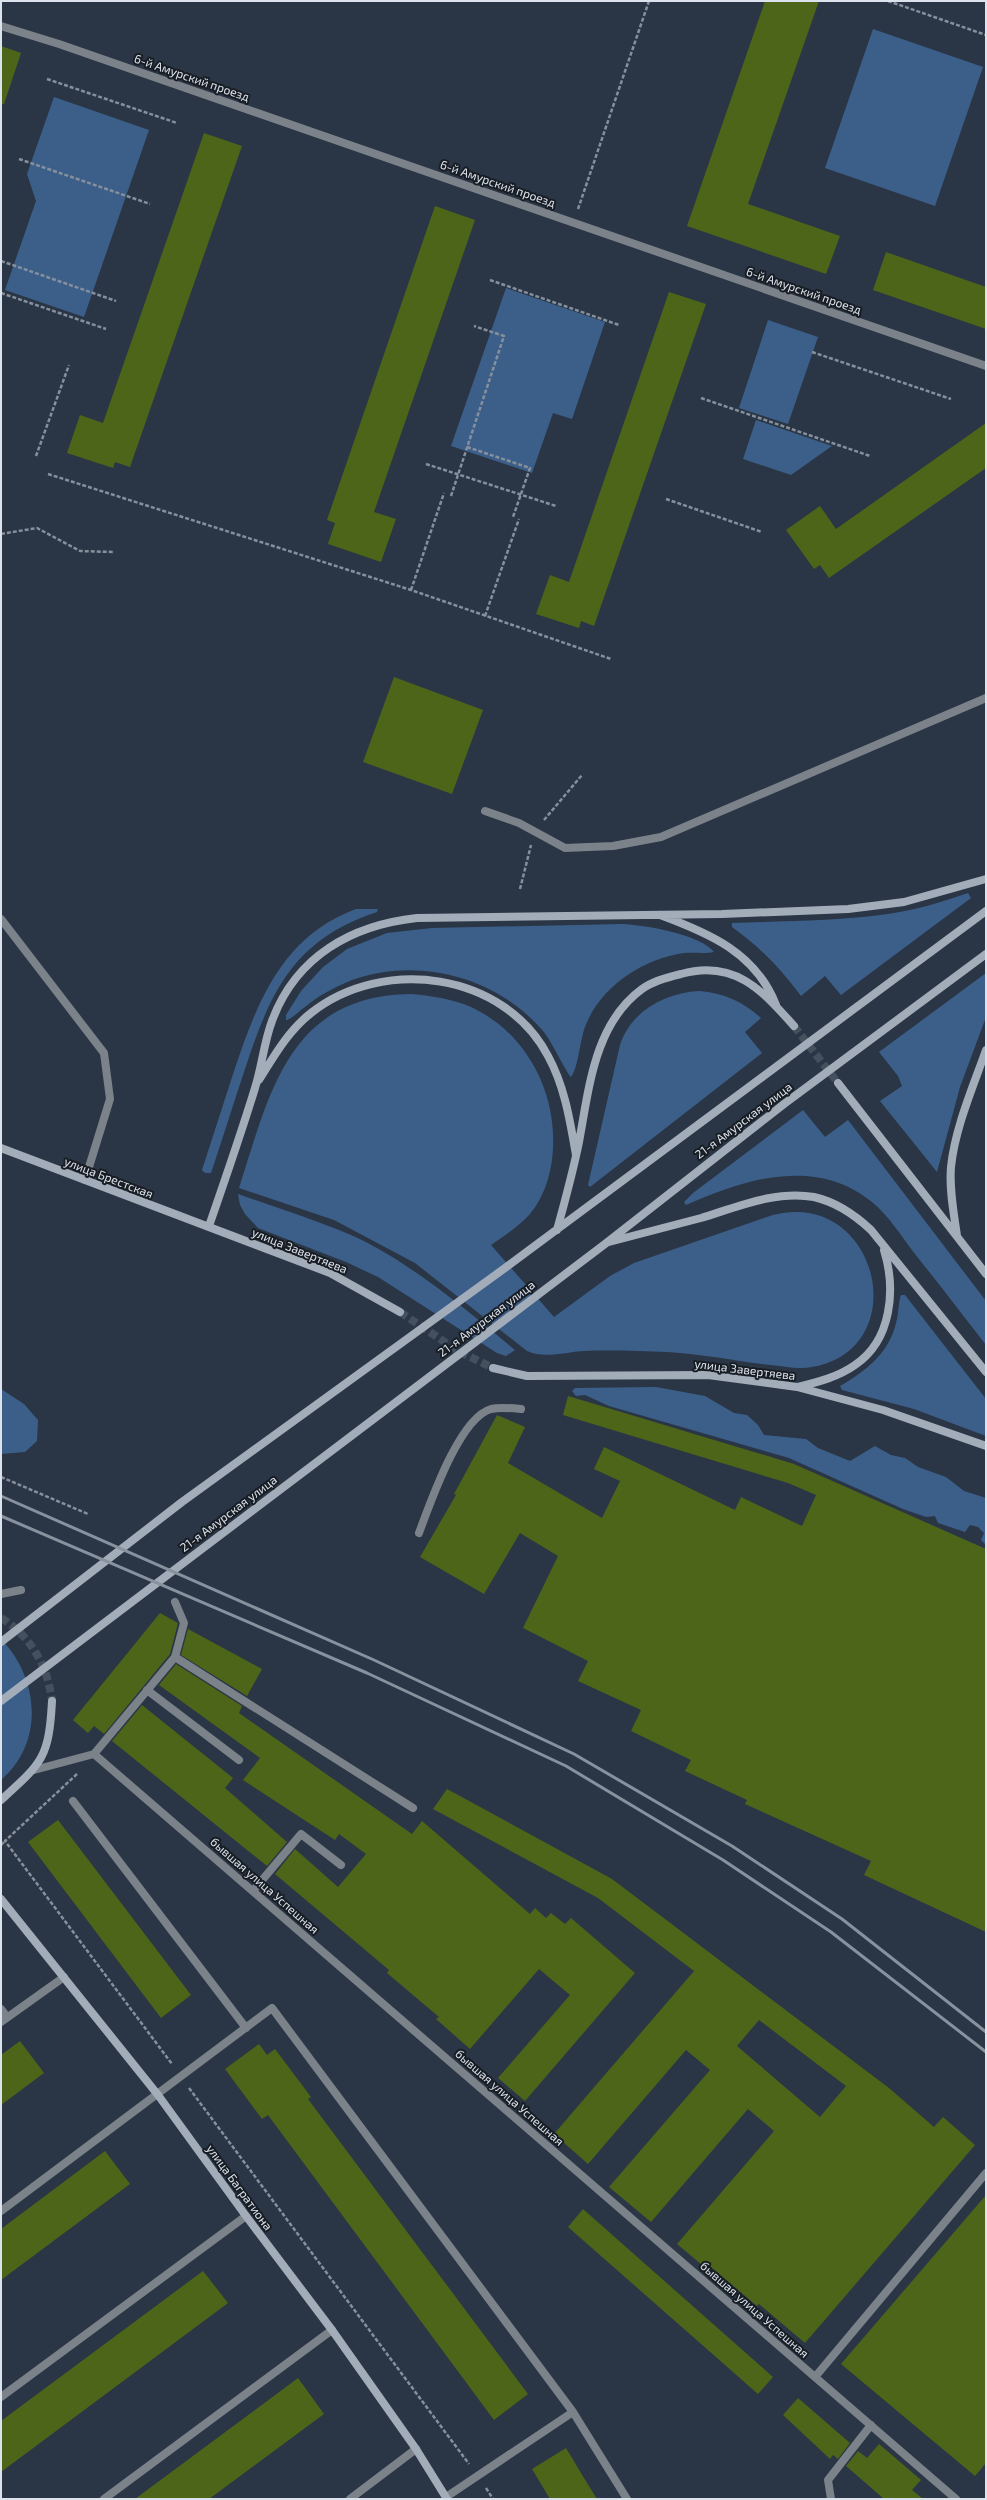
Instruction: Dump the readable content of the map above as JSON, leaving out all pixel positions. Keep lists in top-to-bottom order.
{
  "streets": {
    "main road": [
      "21-я Амурская улица",
      "улица Брестская",
      "улица Завертяева",
      "улица Багратиона"
    ],
    "street": ["6-й Амурский проезд", "бывшая улица Успешная"]
  },
  "crossings": [
    ["улица Брестская", "улица Завертяева"]
  ]
}
